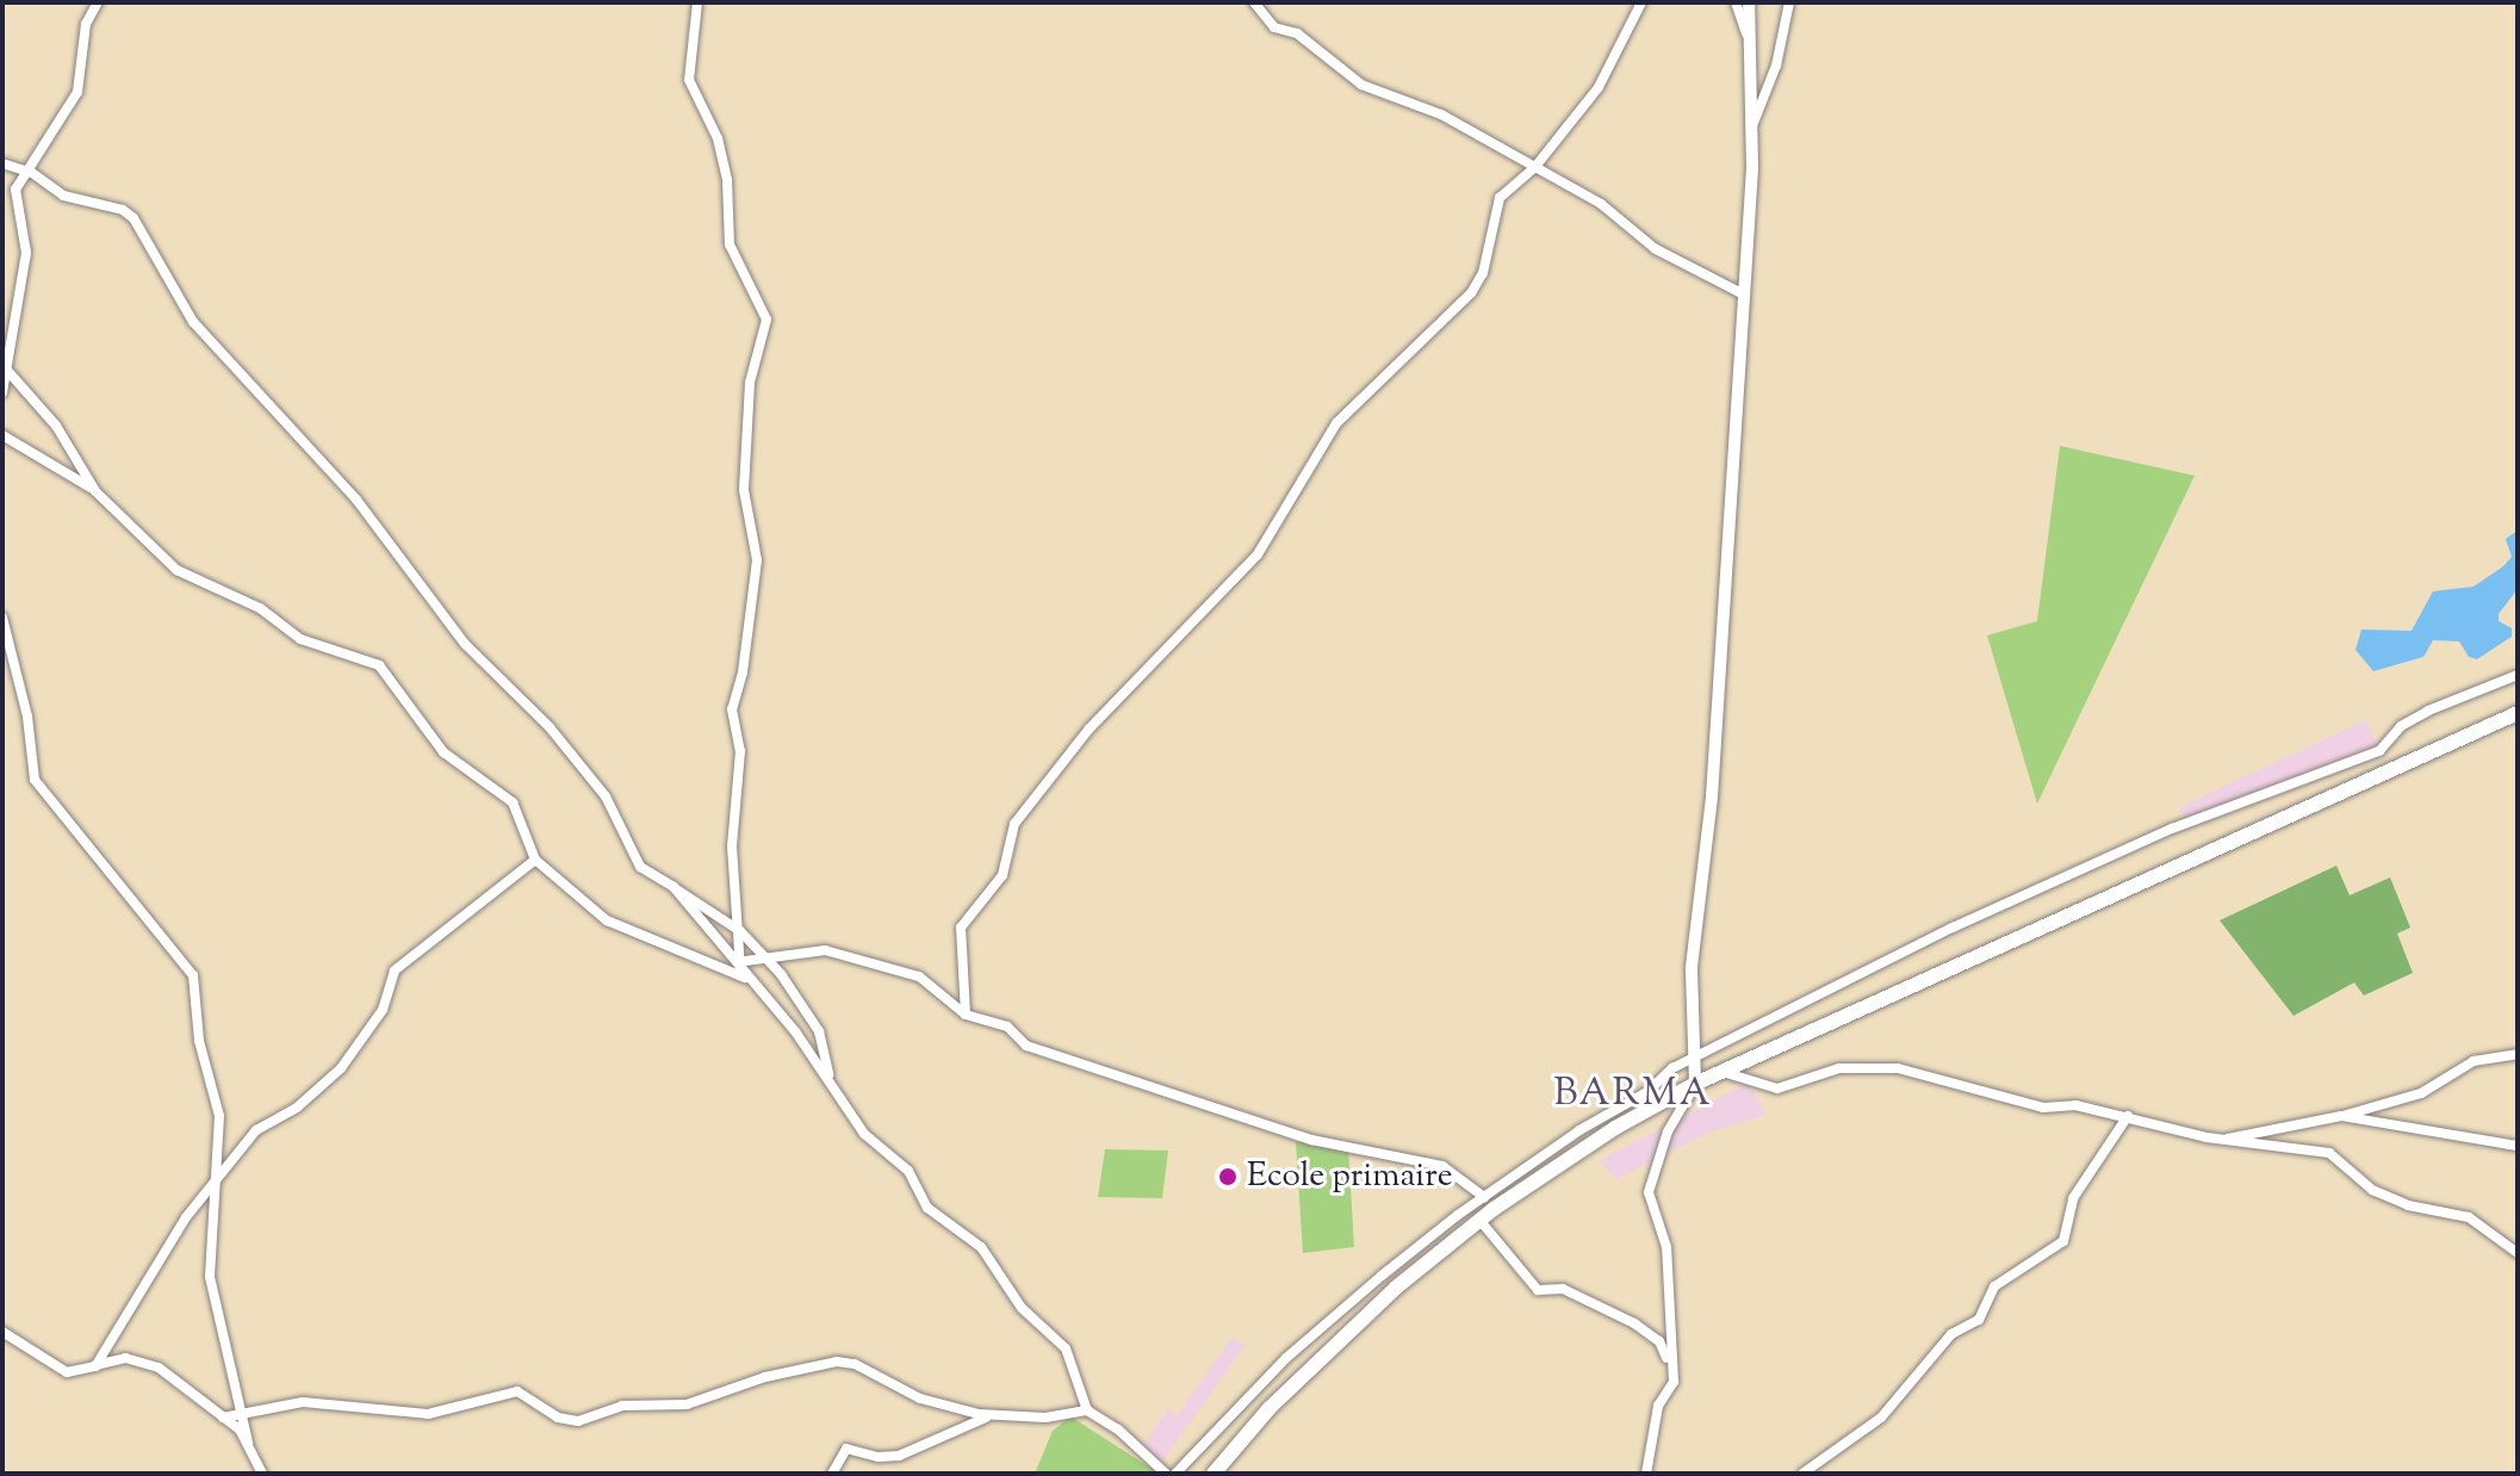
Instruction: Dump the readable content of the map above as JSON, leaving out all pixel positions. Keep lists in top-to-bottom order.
{
  "districts": ["BARMA"],
  "places": ["Ecole primaire"]
}
